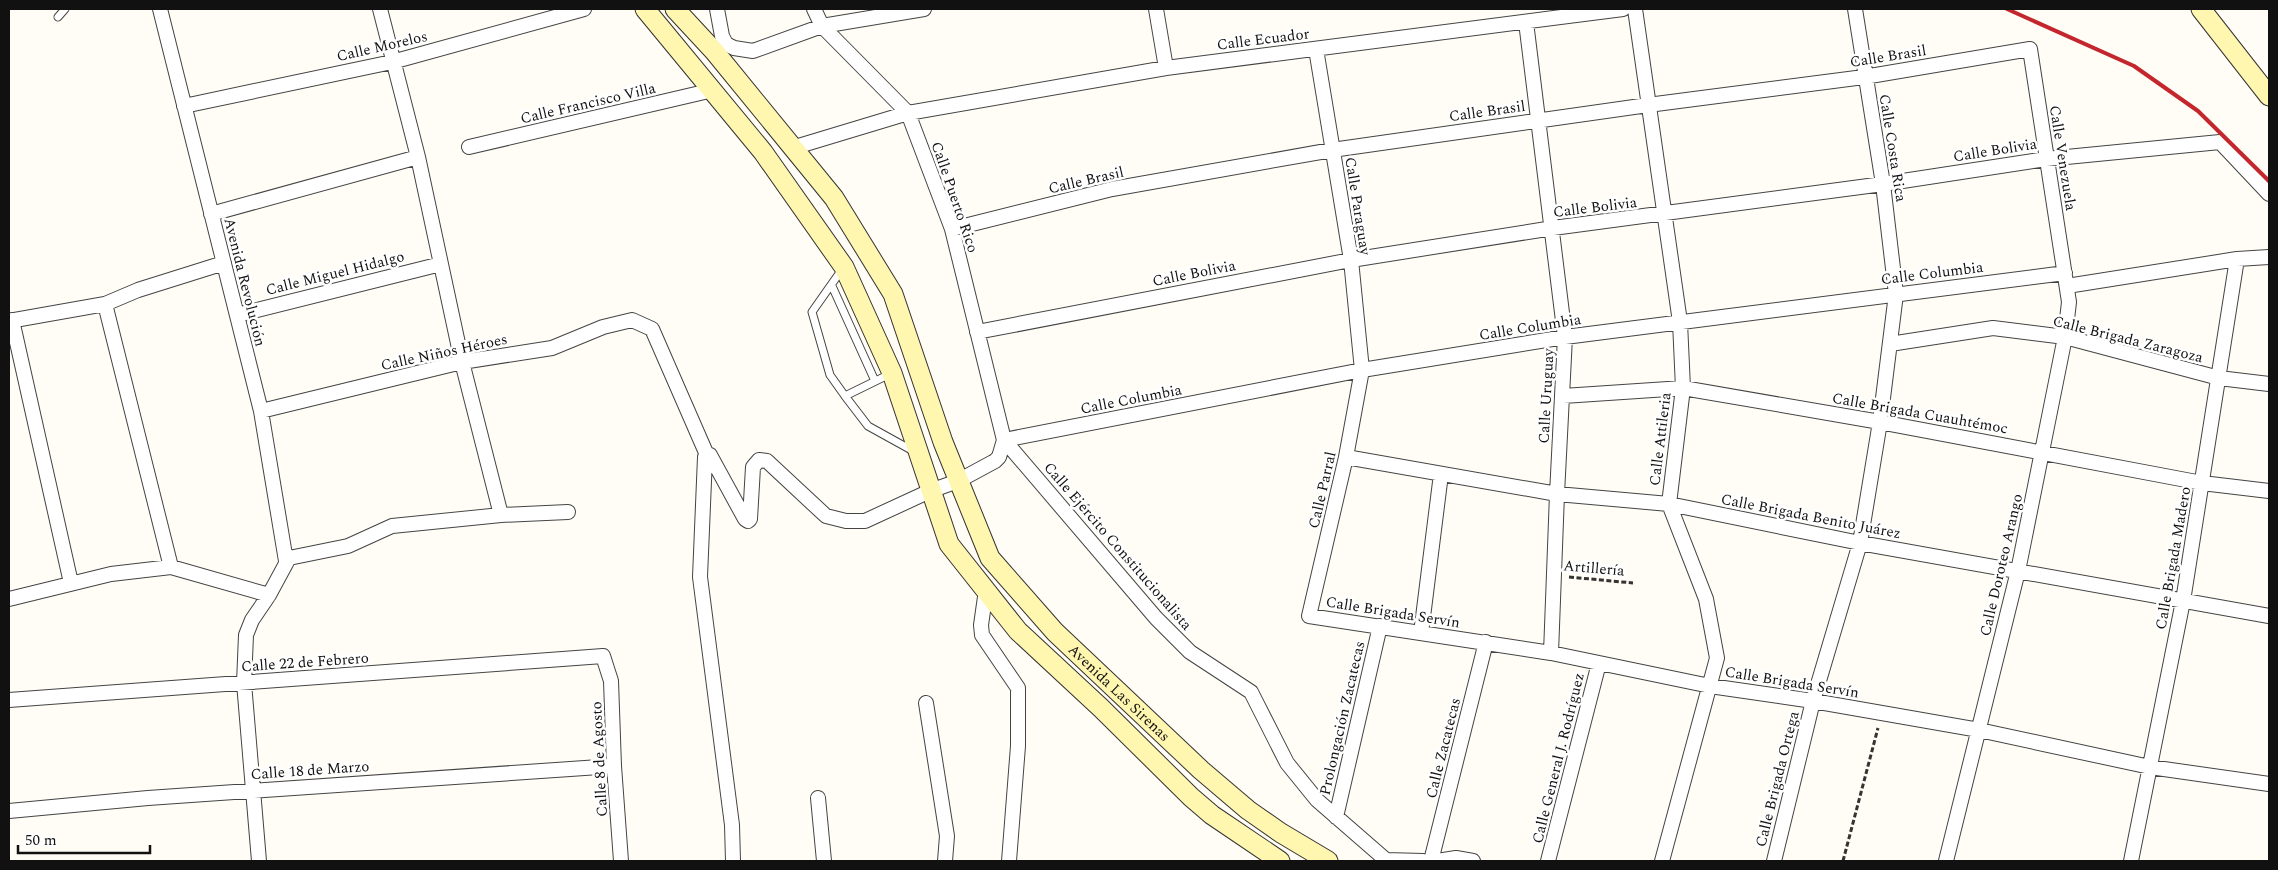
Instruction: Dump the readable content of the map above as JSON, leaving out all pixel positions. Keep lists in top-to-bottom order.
{
  "streets": {
    "main road": ["Avenida Las Sirenas"],
    "street": [
      "Calle Ecuador",
      "Calle Morelos",
      "Calle Brasil",
      "Calle Francisco Villa",
      "Calle Costa Rica",
      "Calle Bolivia",
      "Calle Venezuela",
      "Calle Puerto Rico",
      "Calle Paraguay",
      "Calle Miguel Hidalgo",
      "Calle Columbia",
      "Avenida Revolución",
      "Calle Brigada Zaragoza",
      "Calle Niños Héroes",
      "Calle Uruguay",
      "Calle Brigada Cuauhtémoc",
      "Calle Attileria",
      "Calle Parral",
      "Calle Brigada Benito Juárez",
      "Calle Ejército Constitucionalista",
      "Calle Brigada Madero",
      "Calle Doroteo Arango",
      "Calle Brigada Servín",
      "Calle 22 de Febrero",
      "Prolongación Zacatecas",
      "Calle Zacatecas",
      "Calle General J. Rodríguez",
      "Calle 8 de Agosto",
      "Calle 18 de Marzo",
      "Calle Brigada Ortega"
    ],
    "path": ["Artillería"]
  },
  "crossings": [
    ["Calle Ecuador", "Calle Puerto Rico"],
    ["Calle Ecuador", "Calle Paraguay"],
    ["Calle Ecuador", "Calle Uruguay"],
    ["Calle Ecuador", "Avenida Las Sirenas"],
    ["Calle Morelos", "Avenida Revolución"],
    ["Calle Brasil", "Calle Costa Rica"],
    ["Calle Brasil", "Calle Venezuela"],
    ["Calle Brasil", "Calle Puerto Rico"],
    ["Calle Brasil", "Calle Paraguay"],
    ["Calle Brasil", "Calle Uruguay"],
    ["Calle Brasil", "Calle Attileria"],
    ["Calle Francisco Villa", "Avenida Las Sirenas"],
    ["Calle Costa Rica", "Calle Bolivia"],
    ["Calle Costa Rica", "Calle Columbia"],
    ["Calle Costa Rica", "Calle Brigada Ortega"],
    ["Calle Bolivia", "Calle Venezuela"],
    ["Calle Bolivia", "Calle Puerto Rico"],
    ["Calle Bolivia", "Calle Paraguay"],
    ["Calle Bolivia", "Calle Uruguay"],
    ["Calle Bolivia", "Calle Attileria"],
    ["Calle Venezuela", "Calle Columbia"],
    ["Calle Venezuela", "Calle Doroteo Arango"],
    ["Calle Puerto Rico", "Calle Columbia"],
    ["Calle Puerto Rico", "Calle Ejército Constitucionalista"],
    ["Calle Paraguay", "Calle Columbia"],
    ["Calle Paraguay", "Calle Parral"],
    ["Calle Miguel Hidalgo", "Avenida Revolución"],
    ["Calle Columbia", "Calle Uruguay"],
    ["Calle Columbia", "Calle Attileria"],
    ["Calle Columbia", "Calle Parral"],
    ["Calle Columbia", "Calle Ejército Constitucionalista"],
    ["Calle Columbia", "Calle Brigada Madero"],
    ["Calle Columbia", "Calle Doroteo Arango"],
    ["Calle Columbia", "Calle Brigada Ortega"],
    ["Avenida Revolución", "Calle Niños Héroes"],
    ["Calle Brigada Zaragoza", "Calle Brigada Madero"],
    ["Calle Brigada Zaragoza", "Calle Doroteo Arango"],
    ["Calle Brigada Zaragoza", "Calle Brigada Ortega"],
    ["Calle Uruguay", "Calle Brigada Cuauhtémoc"],
    ["Calle Uruguay", "Calle Brigada Benito Juárez"],
    ["Calle Uruguay", "Artillería"],
    ["Calle Uruguay", "Calle Brigada Servín"],
    ["Calle Brigada Cuauhtémoc", "Calle Attileria"],
    ["Calle Brigada Cuauhtémoc", "Calle Brigada Madero"],
    ["Calle Brigada Cuauhtémoc", "Calle Doroteo Arango"],
    ["Calle Brigada Cuauhtémoc", "Calle Brigada Ortega"],
    ["Calle Attileria", "Calle Brigada Benito Juárez"],
    ["Calle Attileria", "Calle Brigada Servín"],
    ["Calle Parral", "Calle Brigada Benito Juárez"],
    ["Calle Parral", "Calle Brigada Servín"],
    ["Calle Brigada Benito Juárez", "Calle Brigada Madero"],
    ["Calle Brigada Benito Juárez", "Calle Doroteo Arango"],
    ["Calle Brigada Benito Juárez", "Calle Brigada Ortega"],
    ["Calle Ejército Constitucionalista", "Prolongación Zacatecas"],
    ["Calle Brigada Madero", "Calle Brigada Servín"],
    ["Calle Doroteo Arango", "Calle Brigada Servín"],
    ["Calle Brigada Servín", "Prolongación Zacatecas"],
    ["Calle Brigada Servín", "Calle Zacatecas"],
    ["Calle Brigada Servín", "Calle General J. Rodríguez"],
    ["Calle Brigada Servín", "Calle Brigada Ortega"],
    ["Calle 22 de Febrero", "Calle 8 de Agosto"],
    ["Calle 8 de Agosto", "Calle 18 de Marzo"]
  ],
  "scale_bar": "50 m"
}
